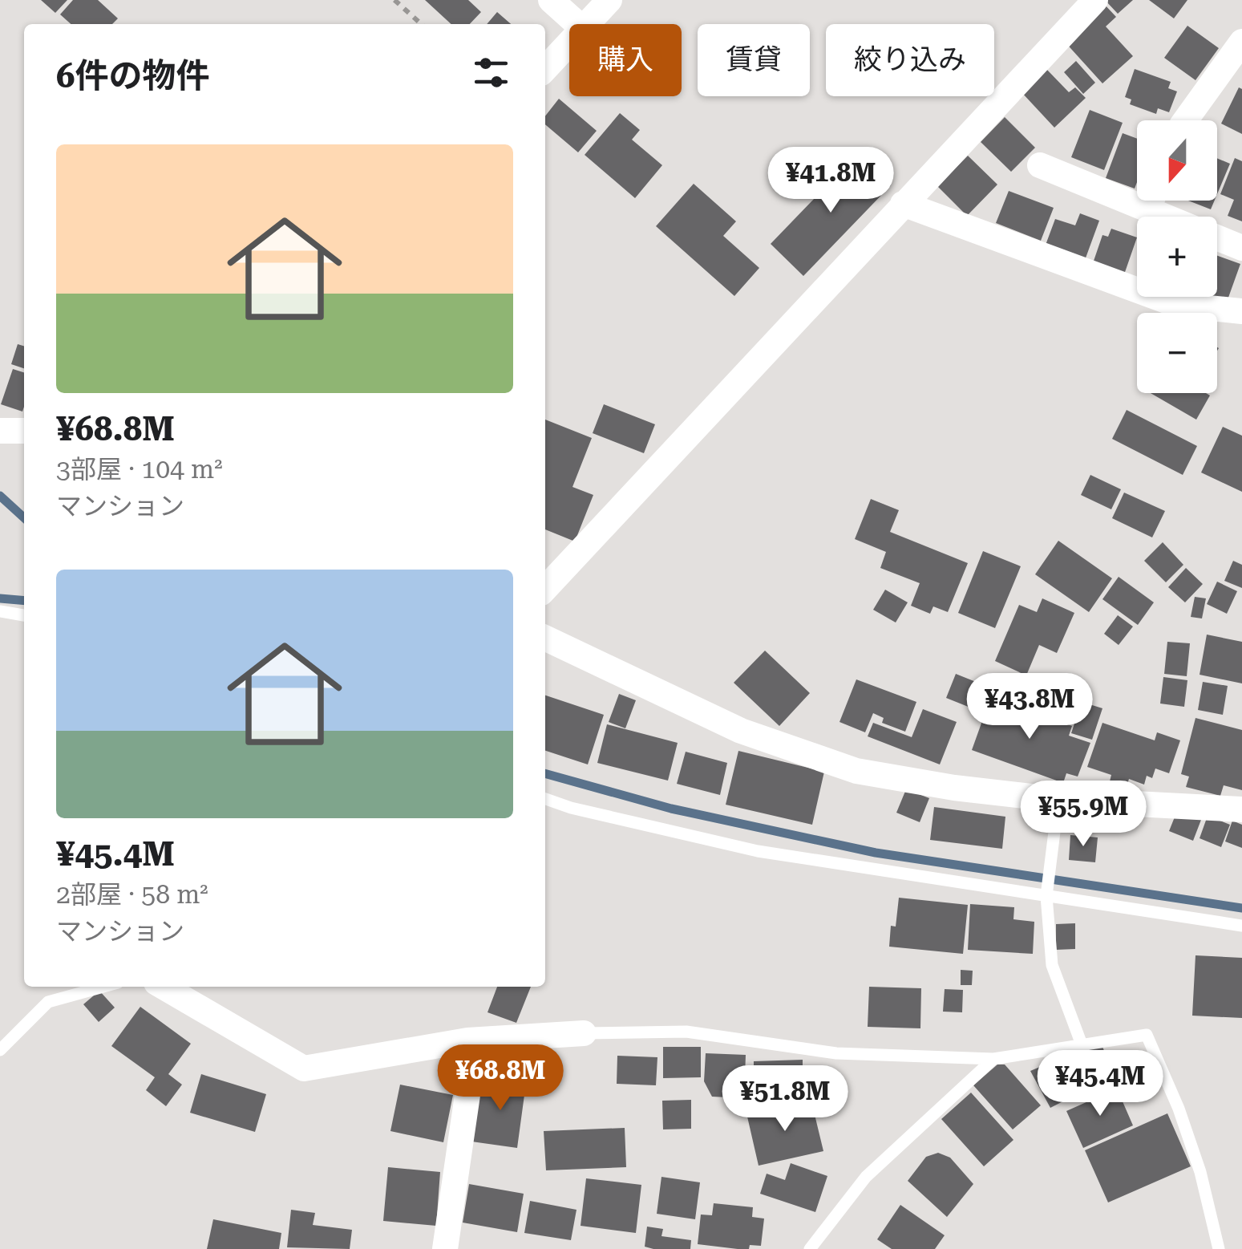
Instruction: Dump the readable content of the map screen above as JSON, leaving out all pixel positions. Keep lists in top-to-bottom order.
{
  "north": "bottom",
  "page": {
    "chip": ["購入", "賃貸", "絞り込み"],
    "heading": "6件の物件",
    "map_buttons": ["+", "−"],
    "list": [
      {
        "name": "¥68.8M",
        "note": "3部屋 · 104 m² · マンション"
      },
      {
        "name": "¥45.4M",
        "note": "2部屋 · 58 m² · マンション"
      }
    ],
    "price": [
      "¥41.8M",
      "¥43.8M",
      "¥55.9M",
      "¥68.8M",
      "¥45.4M",
      "¥51.8M"
    ]
  }
}
